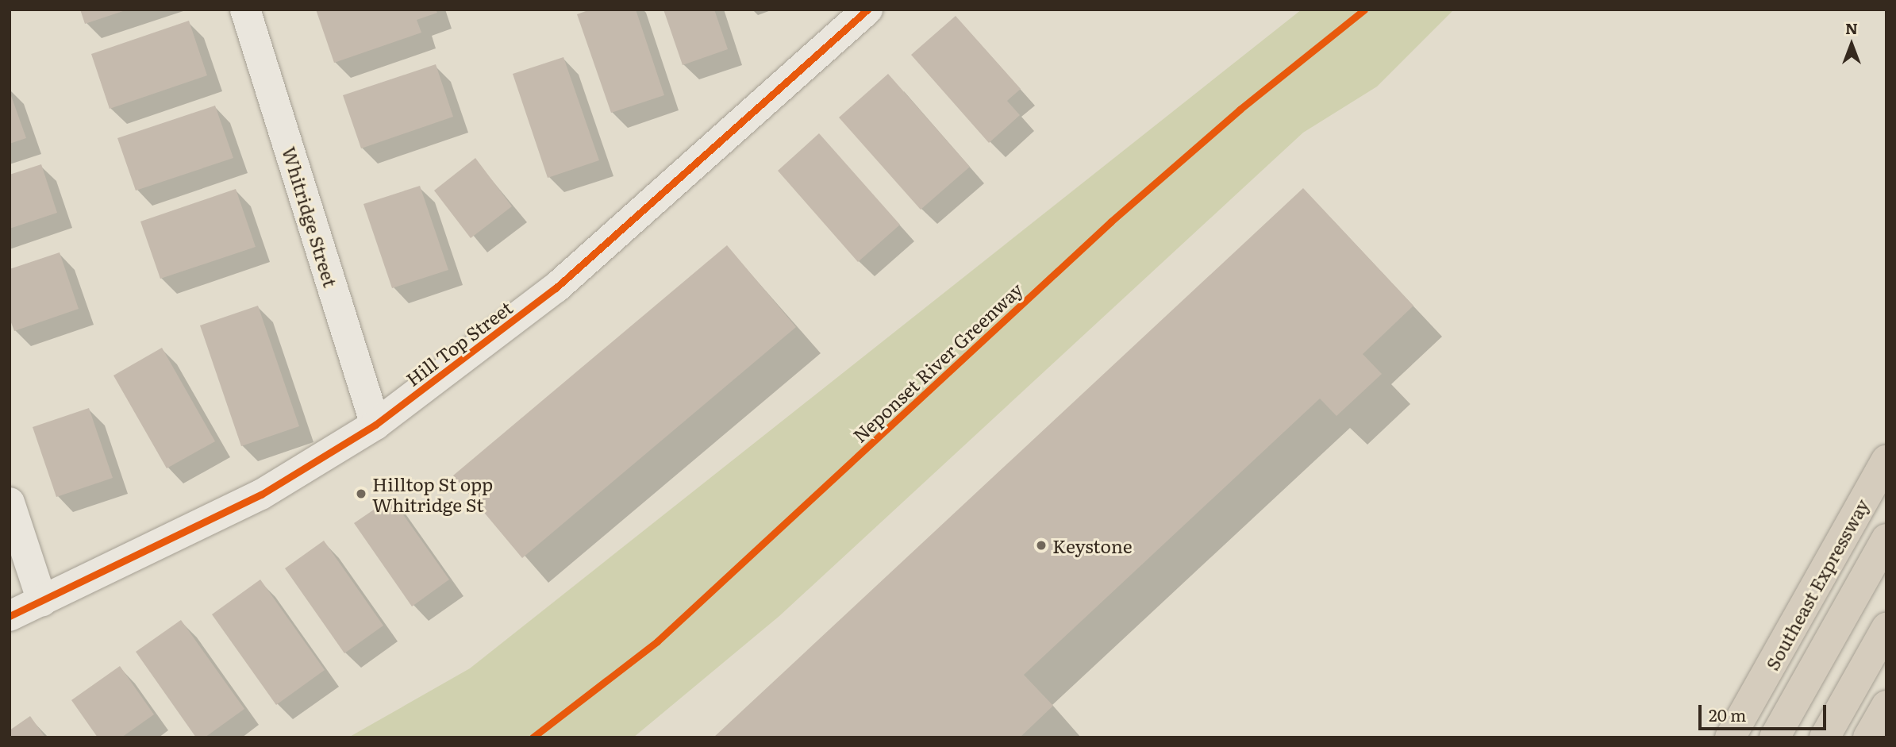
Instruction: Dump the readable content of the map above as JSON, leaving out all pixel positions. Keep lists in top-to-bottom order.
{
  "streets": {
    "highway": ["Southeast Expressway"],
    "street": ["Whitridge Street", "Hill Top Street"],
    "cycle path": ["Neponset River Greenway"]
  },
  "crossings": [
    ["Whitridge Street", "Hill Top Street"]
  ],
  "places": ["Hilltop St opp Whitridge St", "Keystone"],
  "scale_bar": "20 m",
  "north": "top"
}
